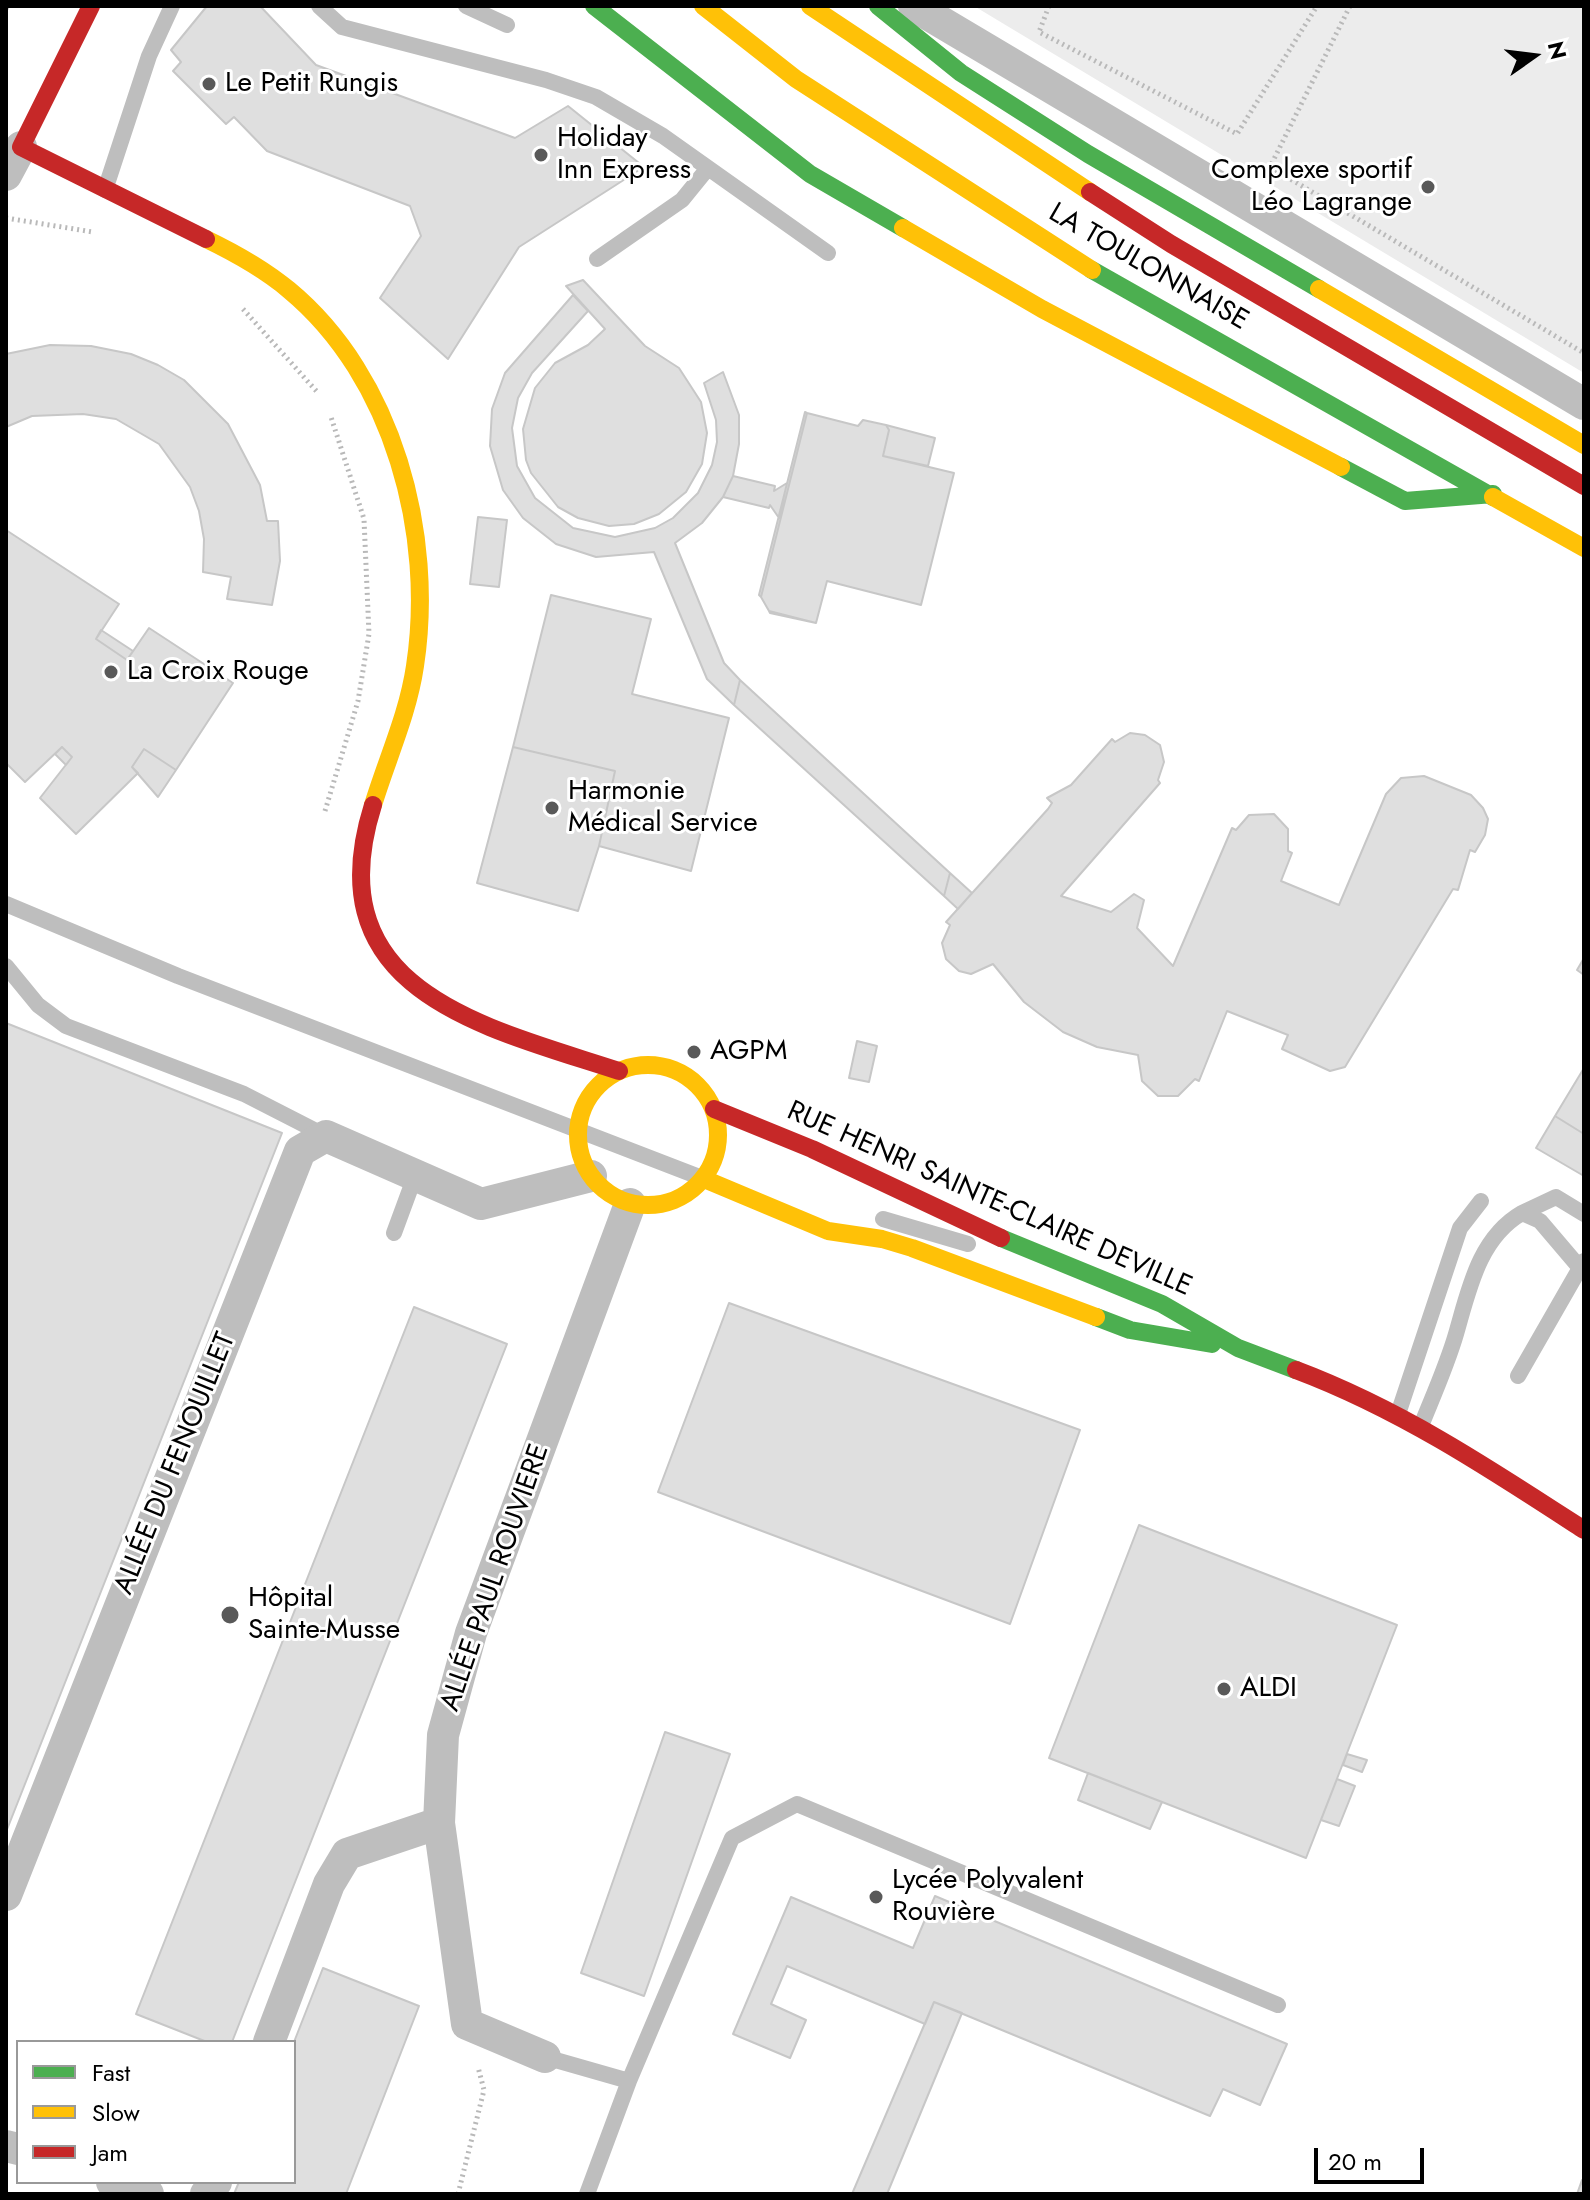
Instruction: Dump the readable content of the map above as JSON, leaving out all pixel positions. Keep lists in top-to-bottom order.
{
  "streets": {
    "main road": ["LA TOULONNAISE", "RUE HENRI SAINTE-CLAIRE DEVILLE"],
    "street": ["ALLÉE DU FENOUILLET", "ALLÉE PAUL ROUVIERE"]
  },
  "places": [
    "Le Petit Rungis",
    "Holiday Inn Express",
    "Complexe sportif Léo Lagrange",
    "La Croix Rouge",
    "Harmonie Médical Service",
    "AGPM",
    "Hôpital Sainte-Musse",
    "ALDI",
    "Lycée Polyvalent Rouvière"
  ],
  "legend": ["Fast", "Slow", "Jam"],
  "scale_bar": "20 m",
  "north": "right"
}
